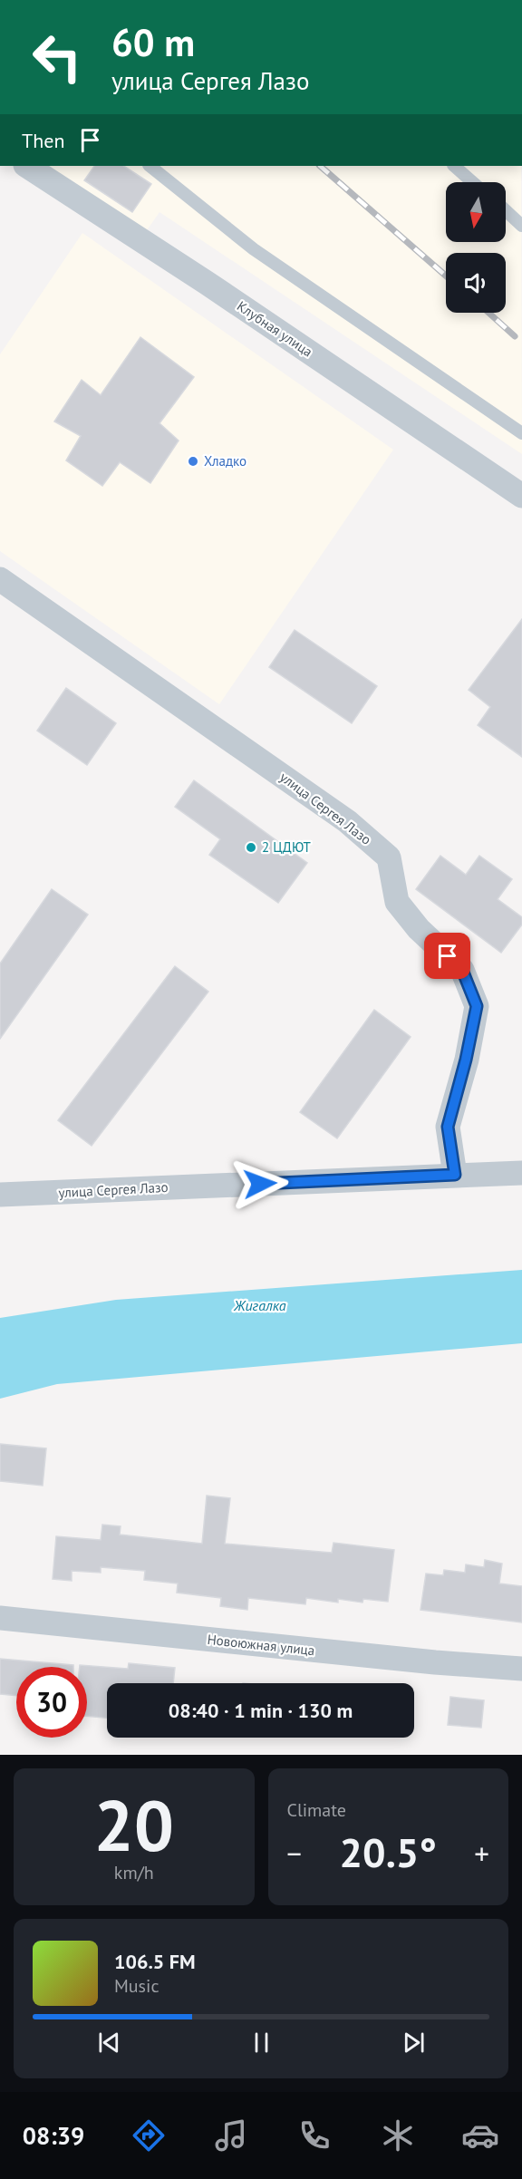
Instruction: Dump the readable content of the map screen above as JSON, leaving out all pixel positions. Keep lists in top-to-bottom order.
{
  "streets": {
    "street": ["Клубная улица", "улица Сергея Лазо", "Новоюжная улица"]
  },
  "water": ["Жигалка"],
  "places": ["Хладко", "2 ЦДЮТ"],
  "north": "bottom",
  "page": {
    "turn": ["60 m", "улица Сергея Лазо"],
    "then": "Then",
    "limit": "30",
    "trip": "08:40 · 1 min · 130 m",
    "tile": [
      ["20", "km/h"],
      "Climate"
    ],
    "heat": ["−", "20.5°", "+"],
    "song": ["106.5 FM", "Music"],
    "tabs": "08:39"
  }
}
